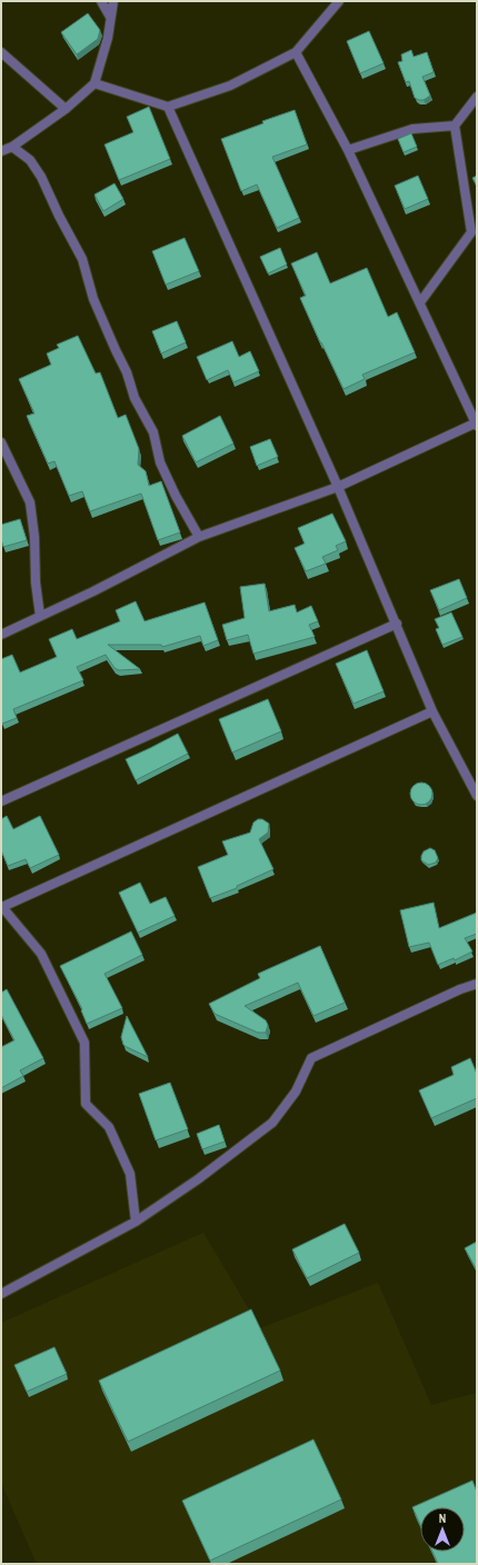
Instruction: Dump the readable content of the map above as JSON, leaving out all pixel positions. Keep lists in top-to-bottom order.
{
  "north": "top"
}
